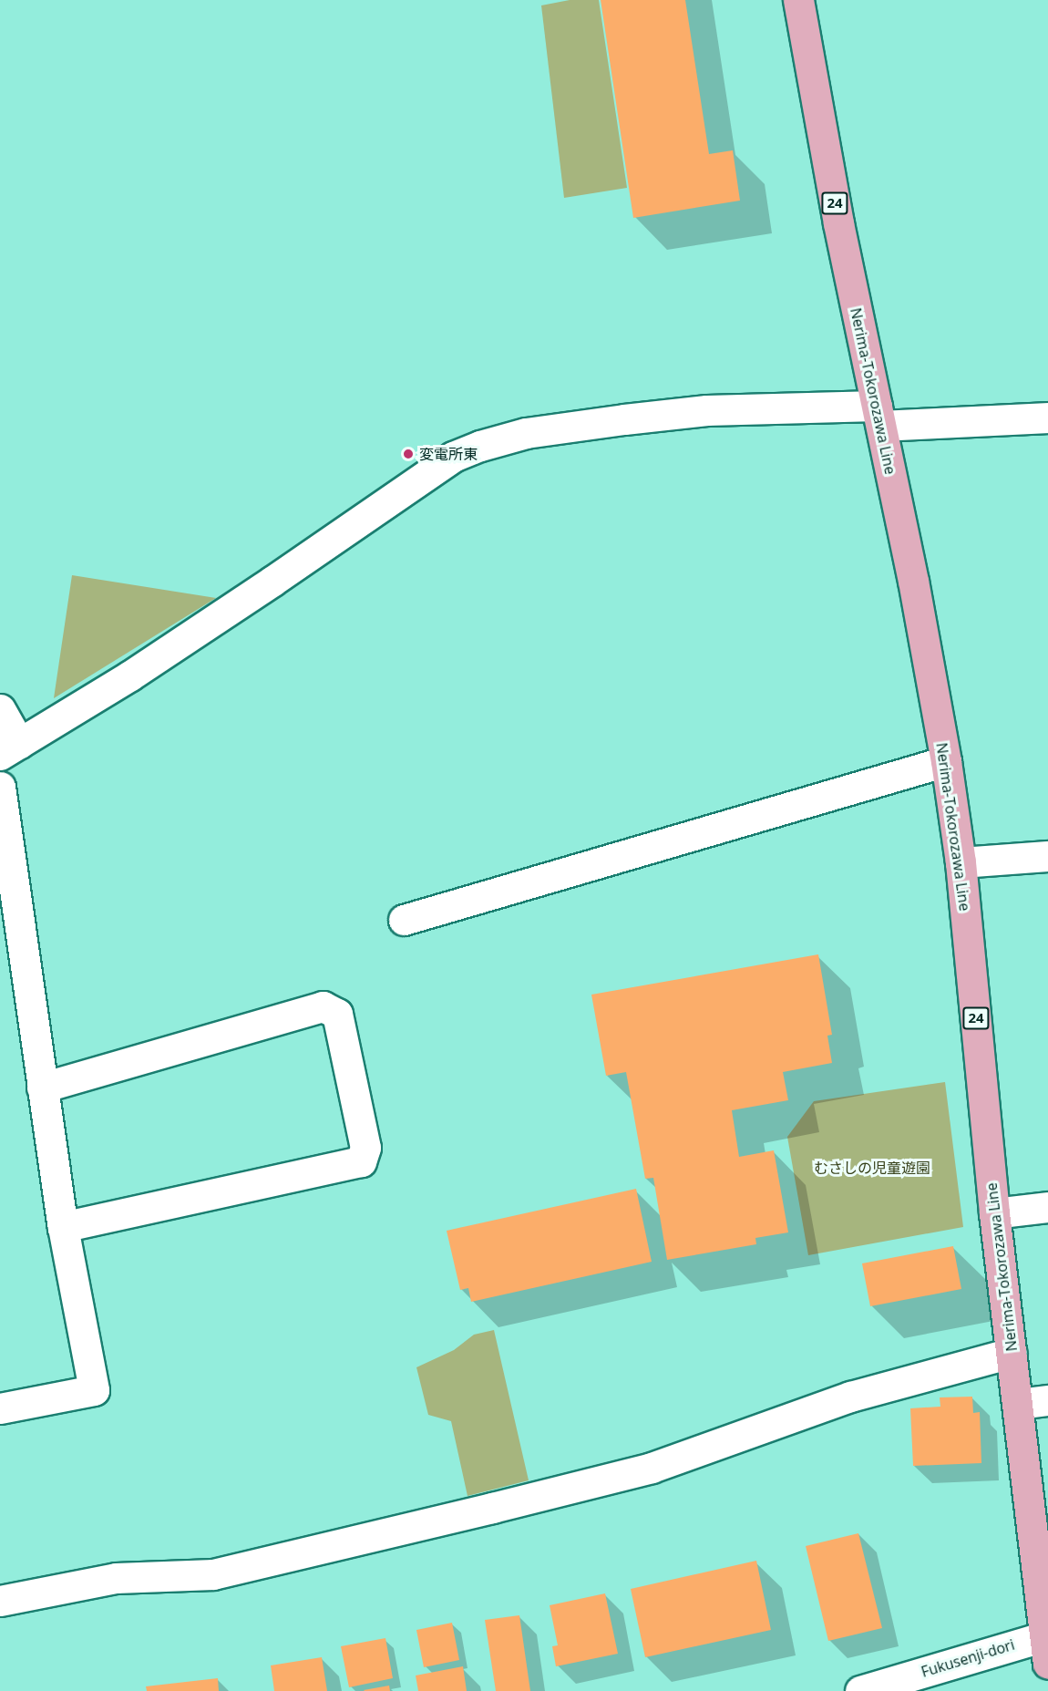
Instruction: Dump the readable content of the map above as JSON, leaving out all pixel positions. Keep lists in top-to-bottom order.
{
  "streets": {
    "main road": ["24", "Nerima-Tokorozawa Line"],
    "street": ["Fukusenji-dori"]
  },
  "crossings": [
    ["Nerima-Tokorozawa Line", "Fukusenji-dori"]
  ],
  "parks": ["むさしの児童遊園"],
  "places": ["変電所東"]
}
